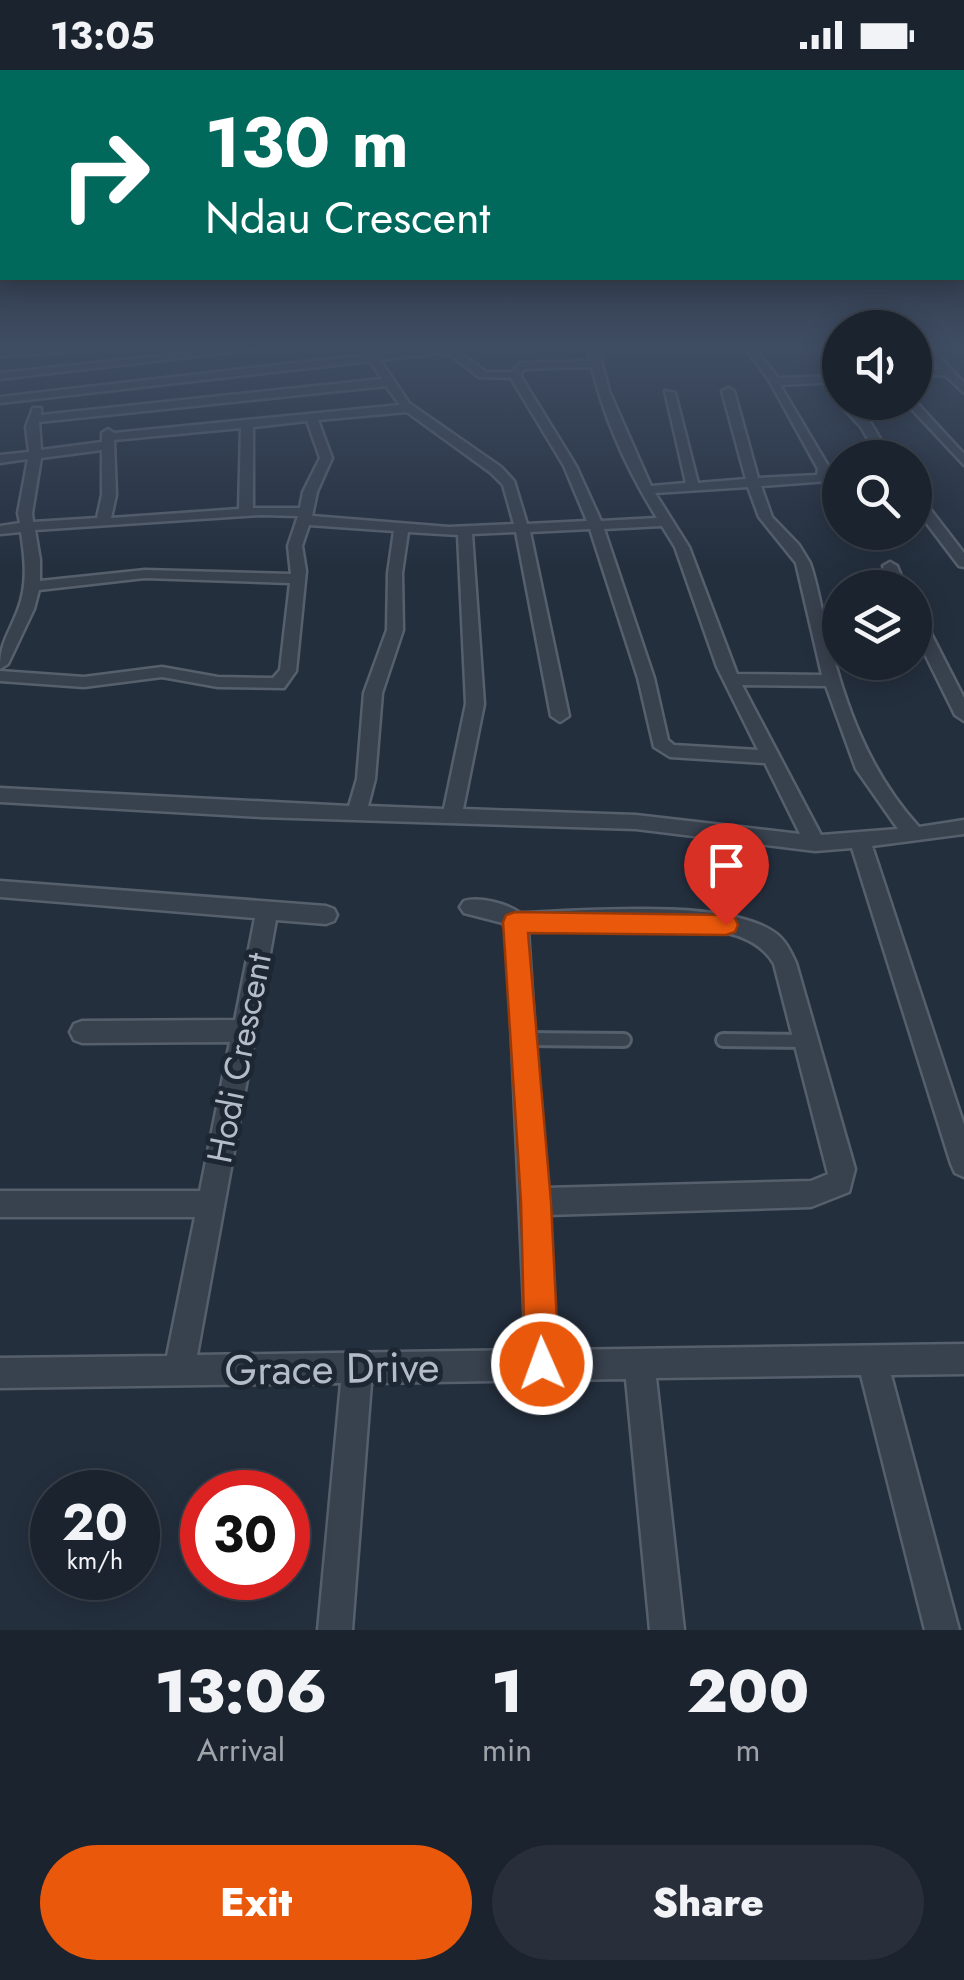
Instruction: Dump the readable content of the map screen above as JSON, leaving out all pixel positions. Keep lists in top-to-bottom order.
{
  "streets": {
    "street": ["Hodi Crescent", "Grace Drive"]
  },
  "crossings": [
    ["Hodi Crescent", "Grace Drive"]
  ],
  "page": {
    "status": "13:05",
    "turn": ["130 m", "Ndau Crescent"],
    "speed": "20 km/h",
    "limit": "30",
    "eta": [
      "13:06",
      "Arrival",
      "1",
      "min",
      "200",
      "m"
    ],
    "buttons": ["Exit", "Share"]
  }
}
